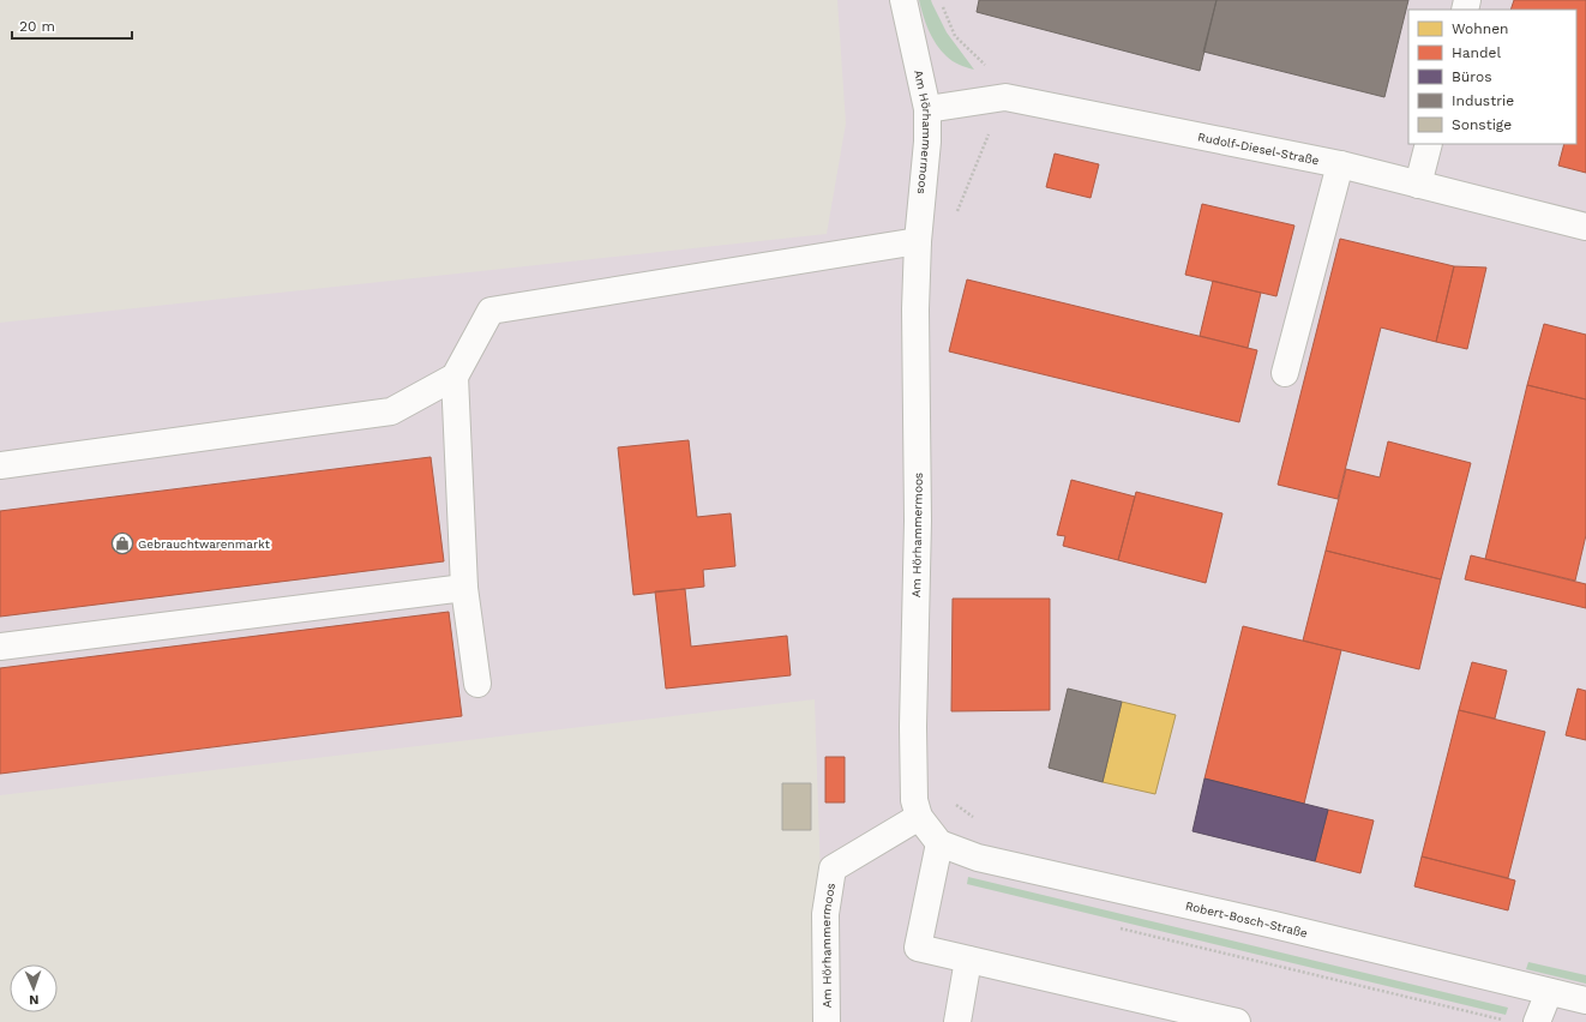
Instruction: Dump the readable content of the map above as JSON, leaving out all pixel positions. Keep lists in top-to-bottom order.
{
  "streets": {
    "street": ["Am Hörhammermoos", "Rudolf-Diesel-Straße", "Robert-Bosch-Straße"]
  },
  "crossings": [
    ["Am Hörhammermoos", "Rudolf-Diesel-Straße"]
  ],
  "places": {
    "shop": ["Gebrauchtwarenmarkt"]
  },
  "legend": [
    "Wohnen",
    "Handel",
    "Büros",
    "Industrie",
    "Sonstige"
  ],
  "scale_bar": "20 m",
  "north": "bottom"
}
